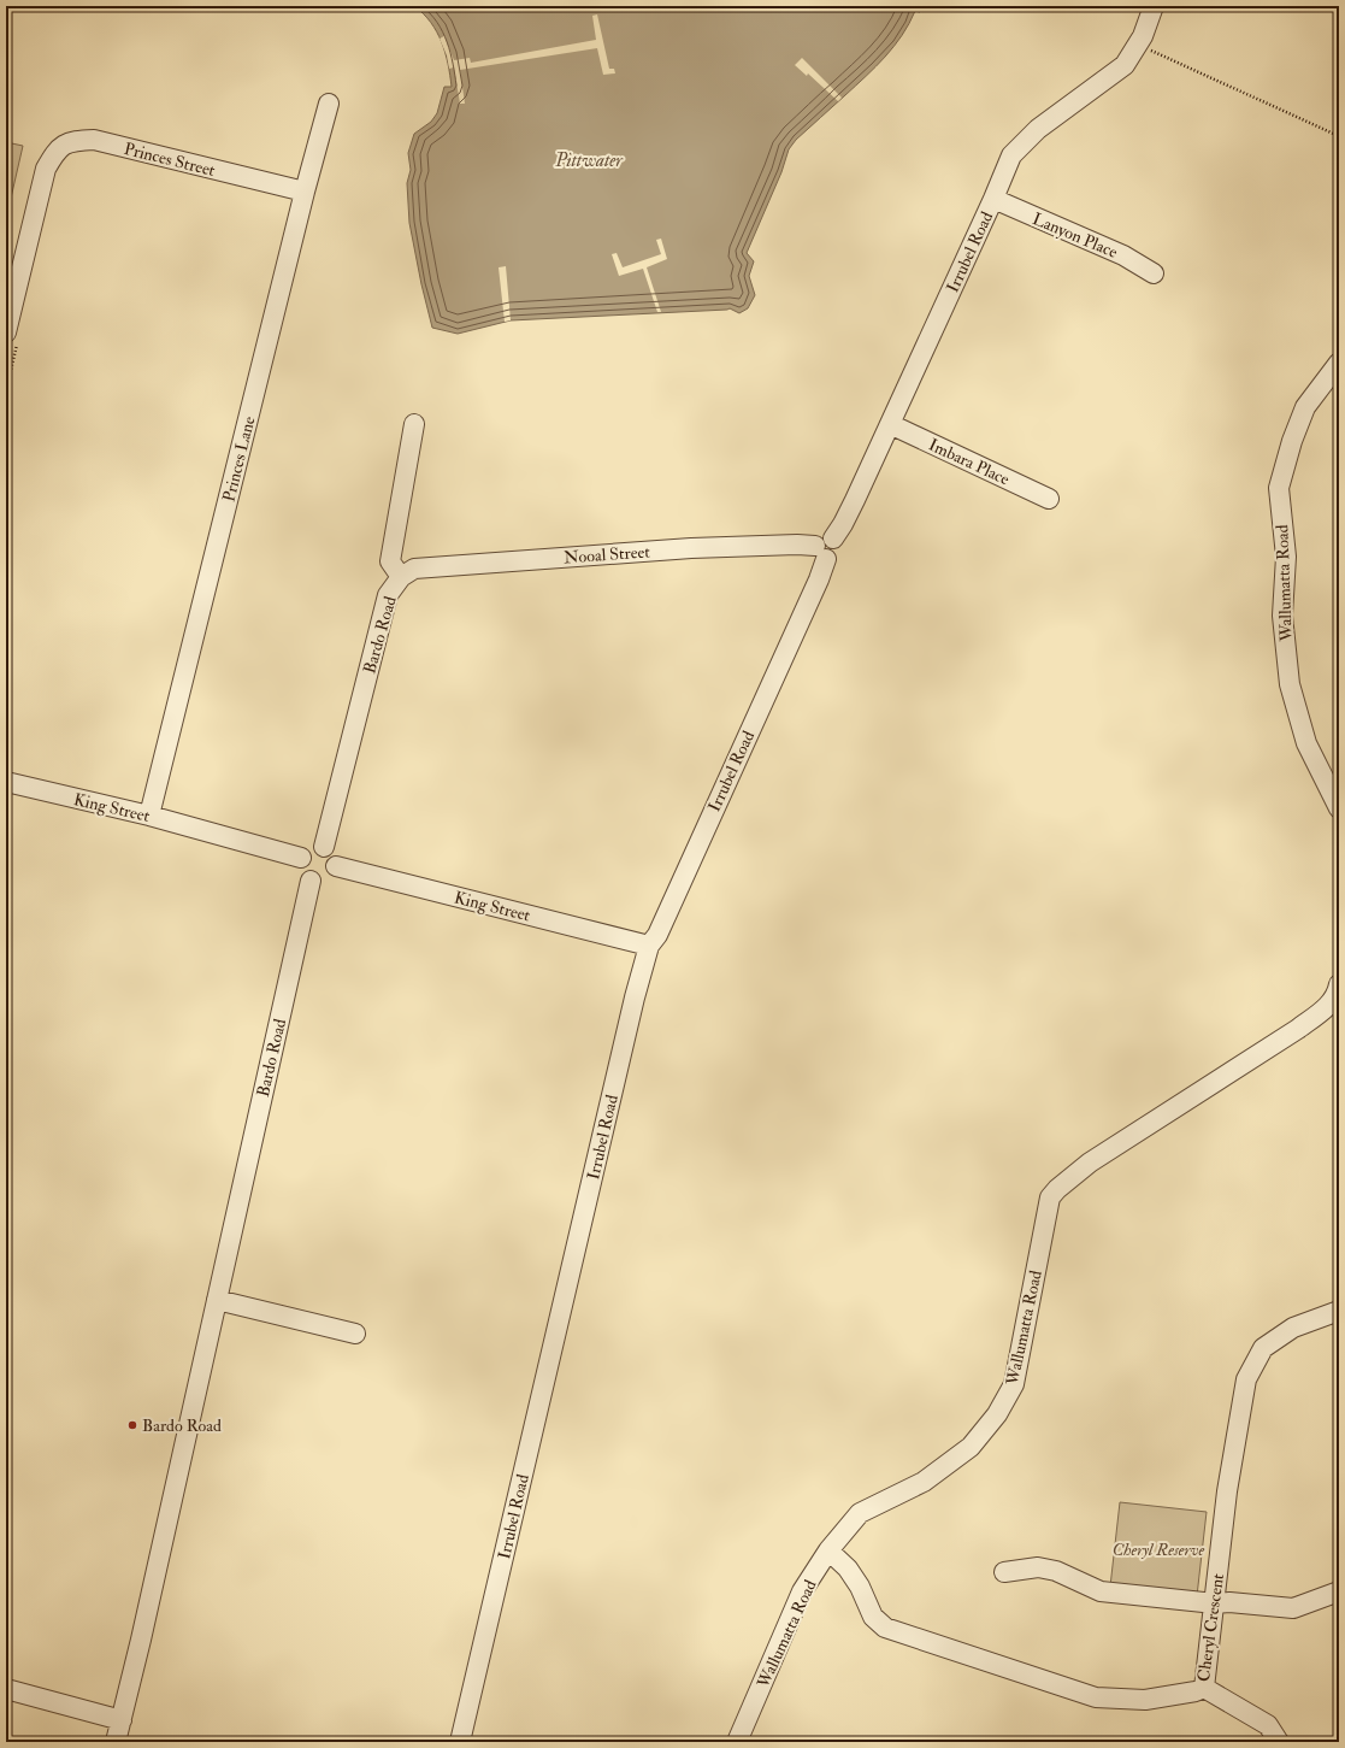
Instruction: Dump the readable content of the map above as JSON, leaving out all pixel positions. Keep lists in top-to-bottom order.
{
  "streets": {
    "street": [
      "Princes Street",
      "Lanyon Place",
      "Irrubel Road",
      "Princes Lane",
      "Imbara Place",
      "Nooal Street",
      "Wallumatta Road",
      "Bardo Road",
      "King Street",
      "Cheryl Crescent"
    ]
  },
  "crossings": [
    ["Princes Street", "Princes Lane"],
    ["Lanyon Place", "Irrubel Road"],
    ["Irrubel Road", "Imbara Place"],
    ["Irrubel Road", "Nooal Street"],
    ["Irrubel Road", "King Street"],
    ["Princes Lane", "King Street"],
    ["Nooal Street", "Bardo Road"],
    ["Wallumatta Road", "Cheryl Crescent"],
    ["Bardo Road", "King Street"]
  ],
  "water": ["Pittwater"],
  "parks": ["Cheryl Reserve"],
  "places": ["Bardo Road"]
}
